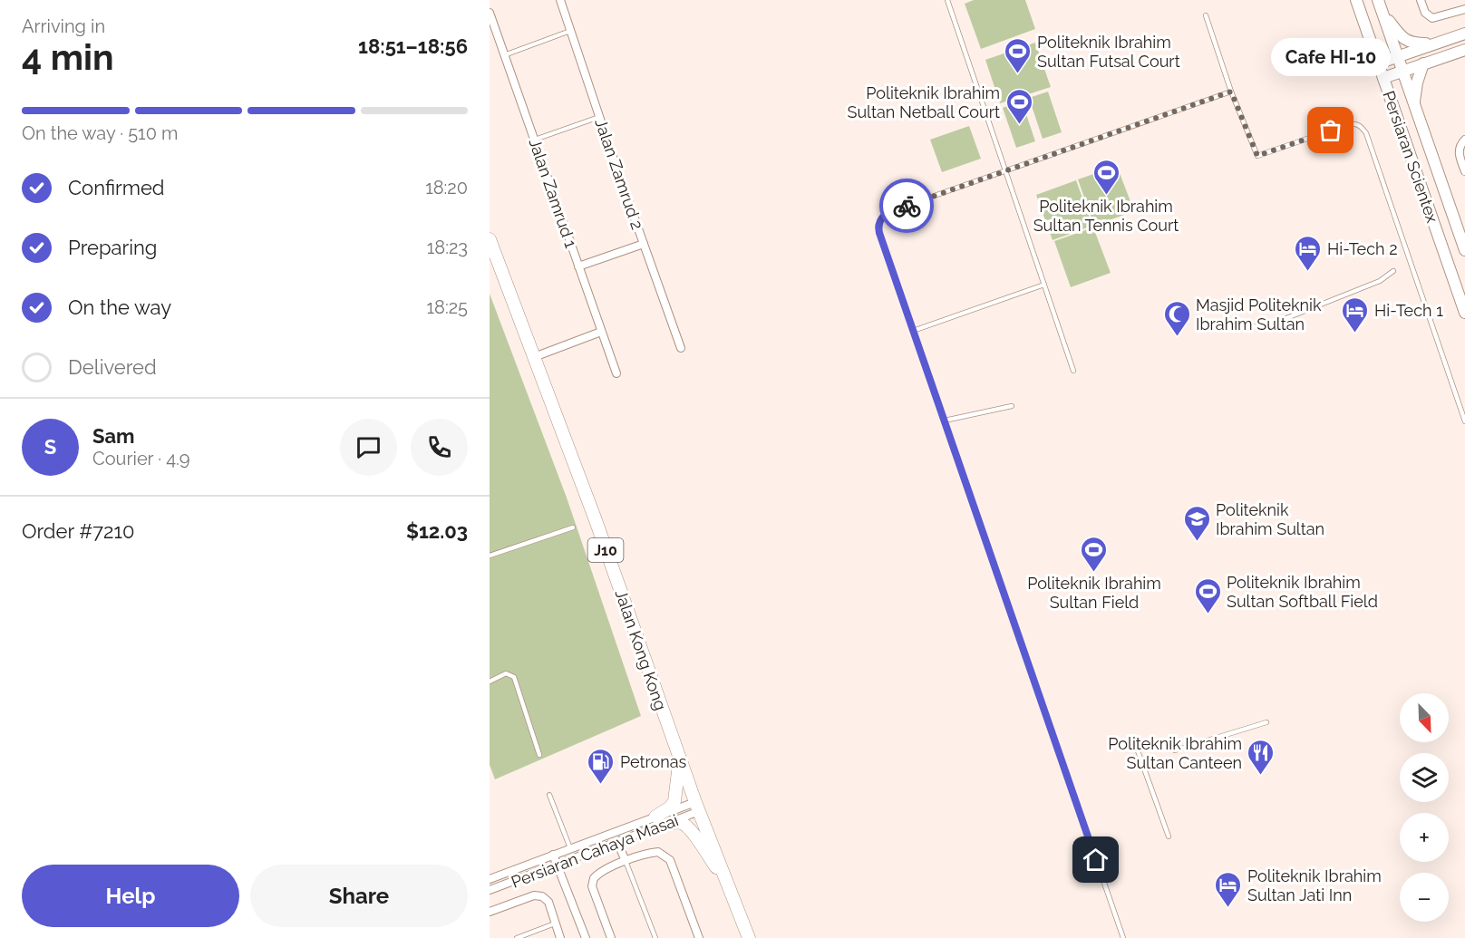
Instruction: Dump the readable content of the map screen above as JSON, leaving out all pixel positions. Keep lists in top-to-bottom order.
{
  "streets": {
    "main road": ["Persiaran Scientex", "J10", "Jalan Kong Kong"],
    "street": ["Jalan Zamrud 2", "Jalan Zamrud 1", "Persiaran Cahaya Masai"]
  },
  "crossings": [
    ["Jalan Kong Kong", "Persiaran Cahaya Masai"]
  ],
  "places": {
    "sports": [
      "Politeknik Ibrahim Sultan Futsal Court",
      "Politeknik Ibrahim Sultan Netball Court",
      "Politeknik Ibrahim Sultan Tennis Court",
      "Politeknik Ibrahim Sultan Field",
      "Politeknik Ibrahim Sultan Softball Field"
    ],
    "other": ["Cafe HI-10"],
    "hotel": ["Hi-Tech 2", "Hi-Tech 1", "Politeknik Ibrahim Sultan Jati Inn"],
    "mosque": ["Masjid Politeknik Ibrahim Sultan"],
    "school or university": ["Politeknik Ibrahim Sultan"],
    "restaurant": ["Politeknik Ibrahim Sultan Canteen"],
    "fuel station": ["Petronas"]
  },
  "north": "bottom right",
  "page": {
    "heading": ["4 min", "Arriving in", "18:51–18:56"],
    "panel": [
      "Sam",
      "Courier · 4.9",
      "Order #7210",
      "$12.03"
    ],
    "bubble": "Cafe HI-10",
    "bar": "On the way · 510 m",
    "list": [
      ["Confirmed", "18:20"],
      ["Preparing", "18:23"],
      ["On the way", "18:25"],
      "Delivered"
    ],
    "round": "S",
    "map_buttons": ["+", "−"],
    "buttons": ["Help", "Share"]
  }
}
